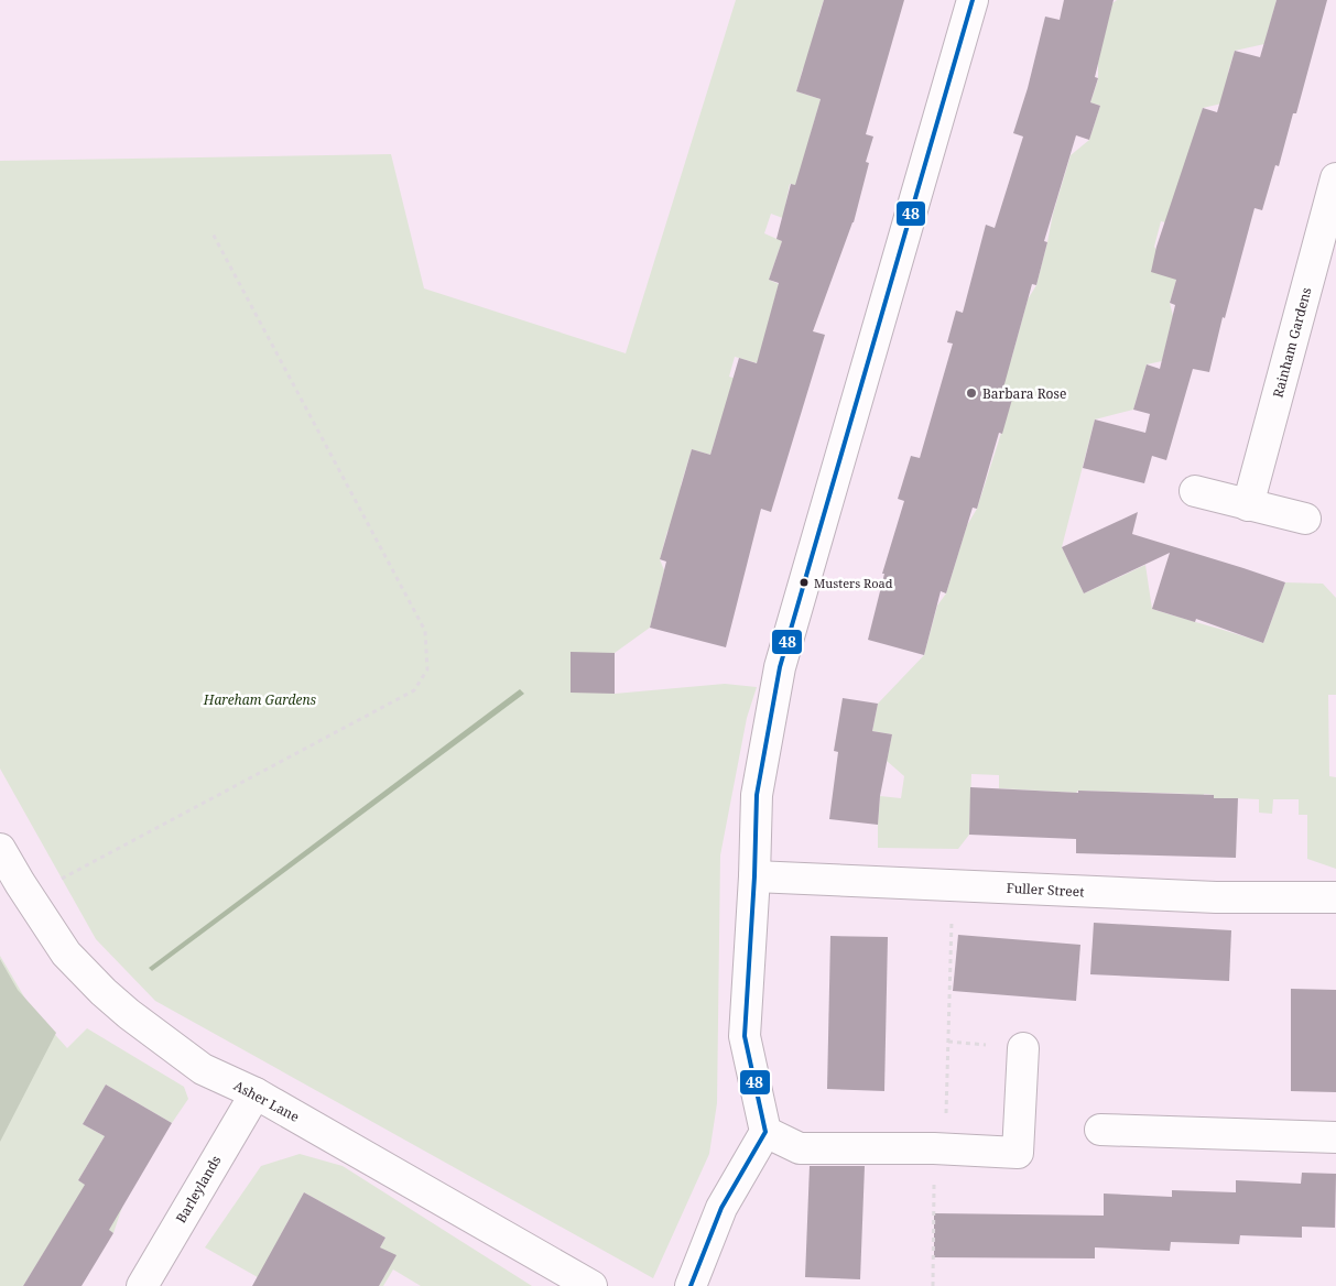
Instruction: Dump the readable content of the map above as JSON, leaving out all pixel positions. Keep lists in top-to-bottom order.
{
  "streets": {
    "street": [
      "Rainham Gardens",
      "Fuller Street",
      "Asher Lane",
      "Barleylands"
    ]
  },
  "crossings": [
    ["Asher Lane", "Barleylands"]
  ],
  "parks": ["Hareham Gardens"],
  "places": ["Barbara Rose", "Musters Road"],
  "lines": ["transit line 48"]
}
